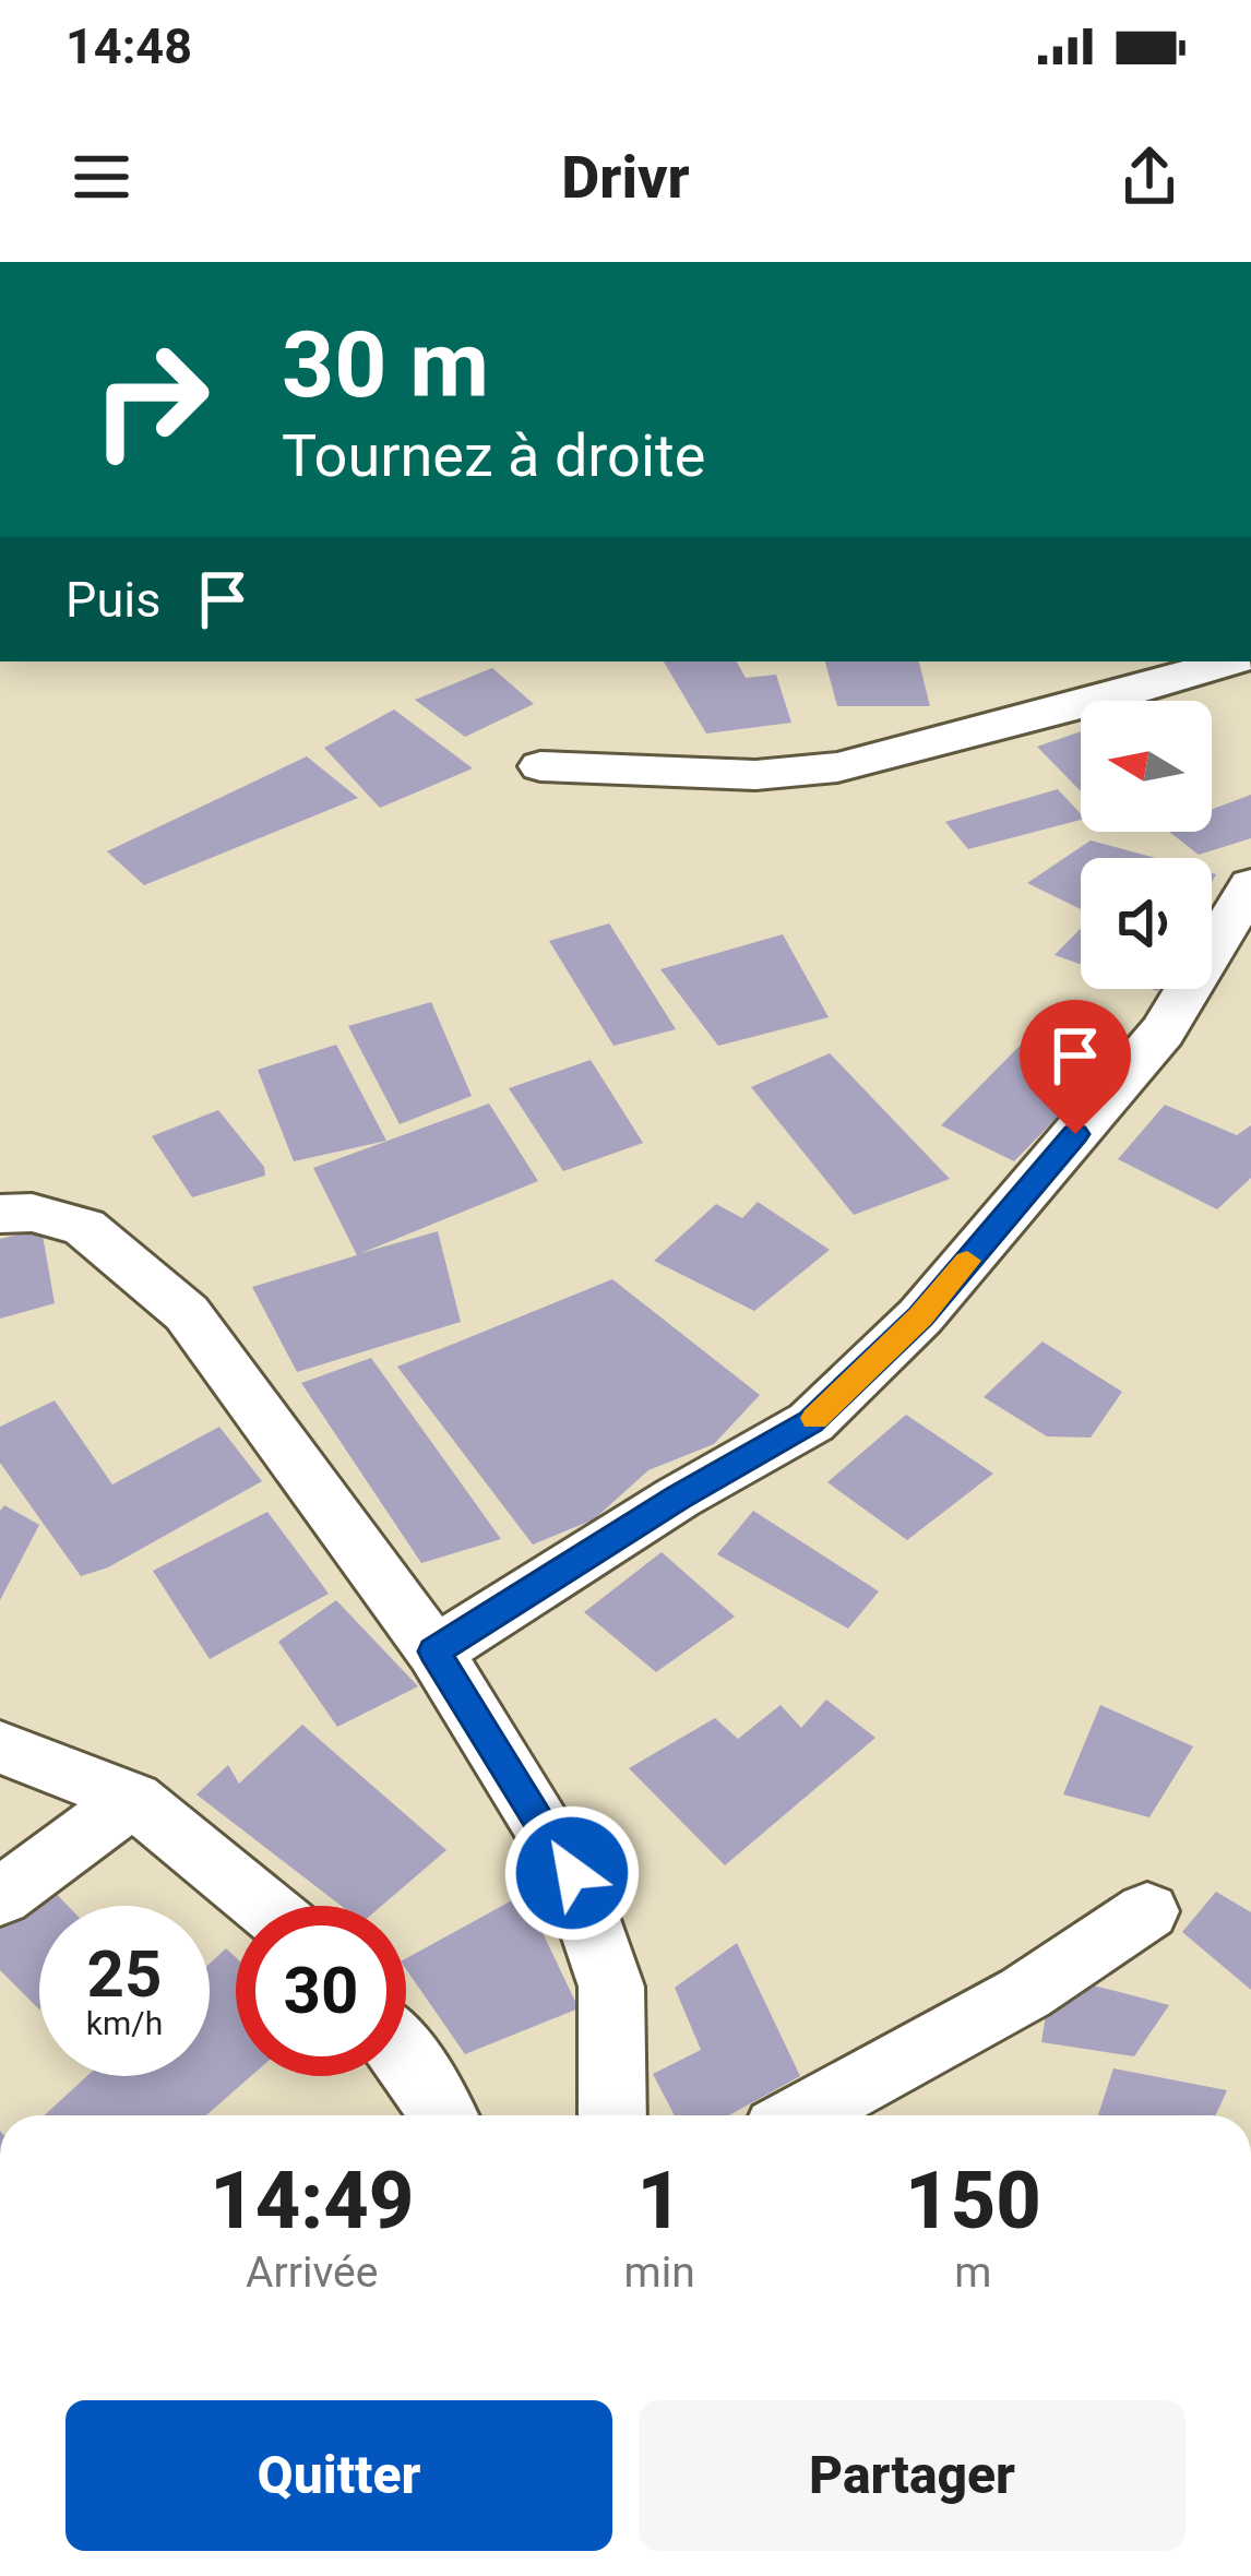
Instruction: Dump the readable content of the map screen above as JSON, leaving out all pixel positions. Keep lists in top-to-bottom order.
{
  "north": "left",
  "page": {
    "status": "14:48",
    "header": "Drivr",
    "turn": ["30 m", "Tournez à droite"],
    "then": "Puis",
    "speed": "25 km/h",
    "limit": "30",
    "eta": [
      "14:49",
      "Arrivée",
      "1",
      "min",
      "150",
      "m"
    ],
    "buttons": ["Quitter", "Partager"]
  }
}
